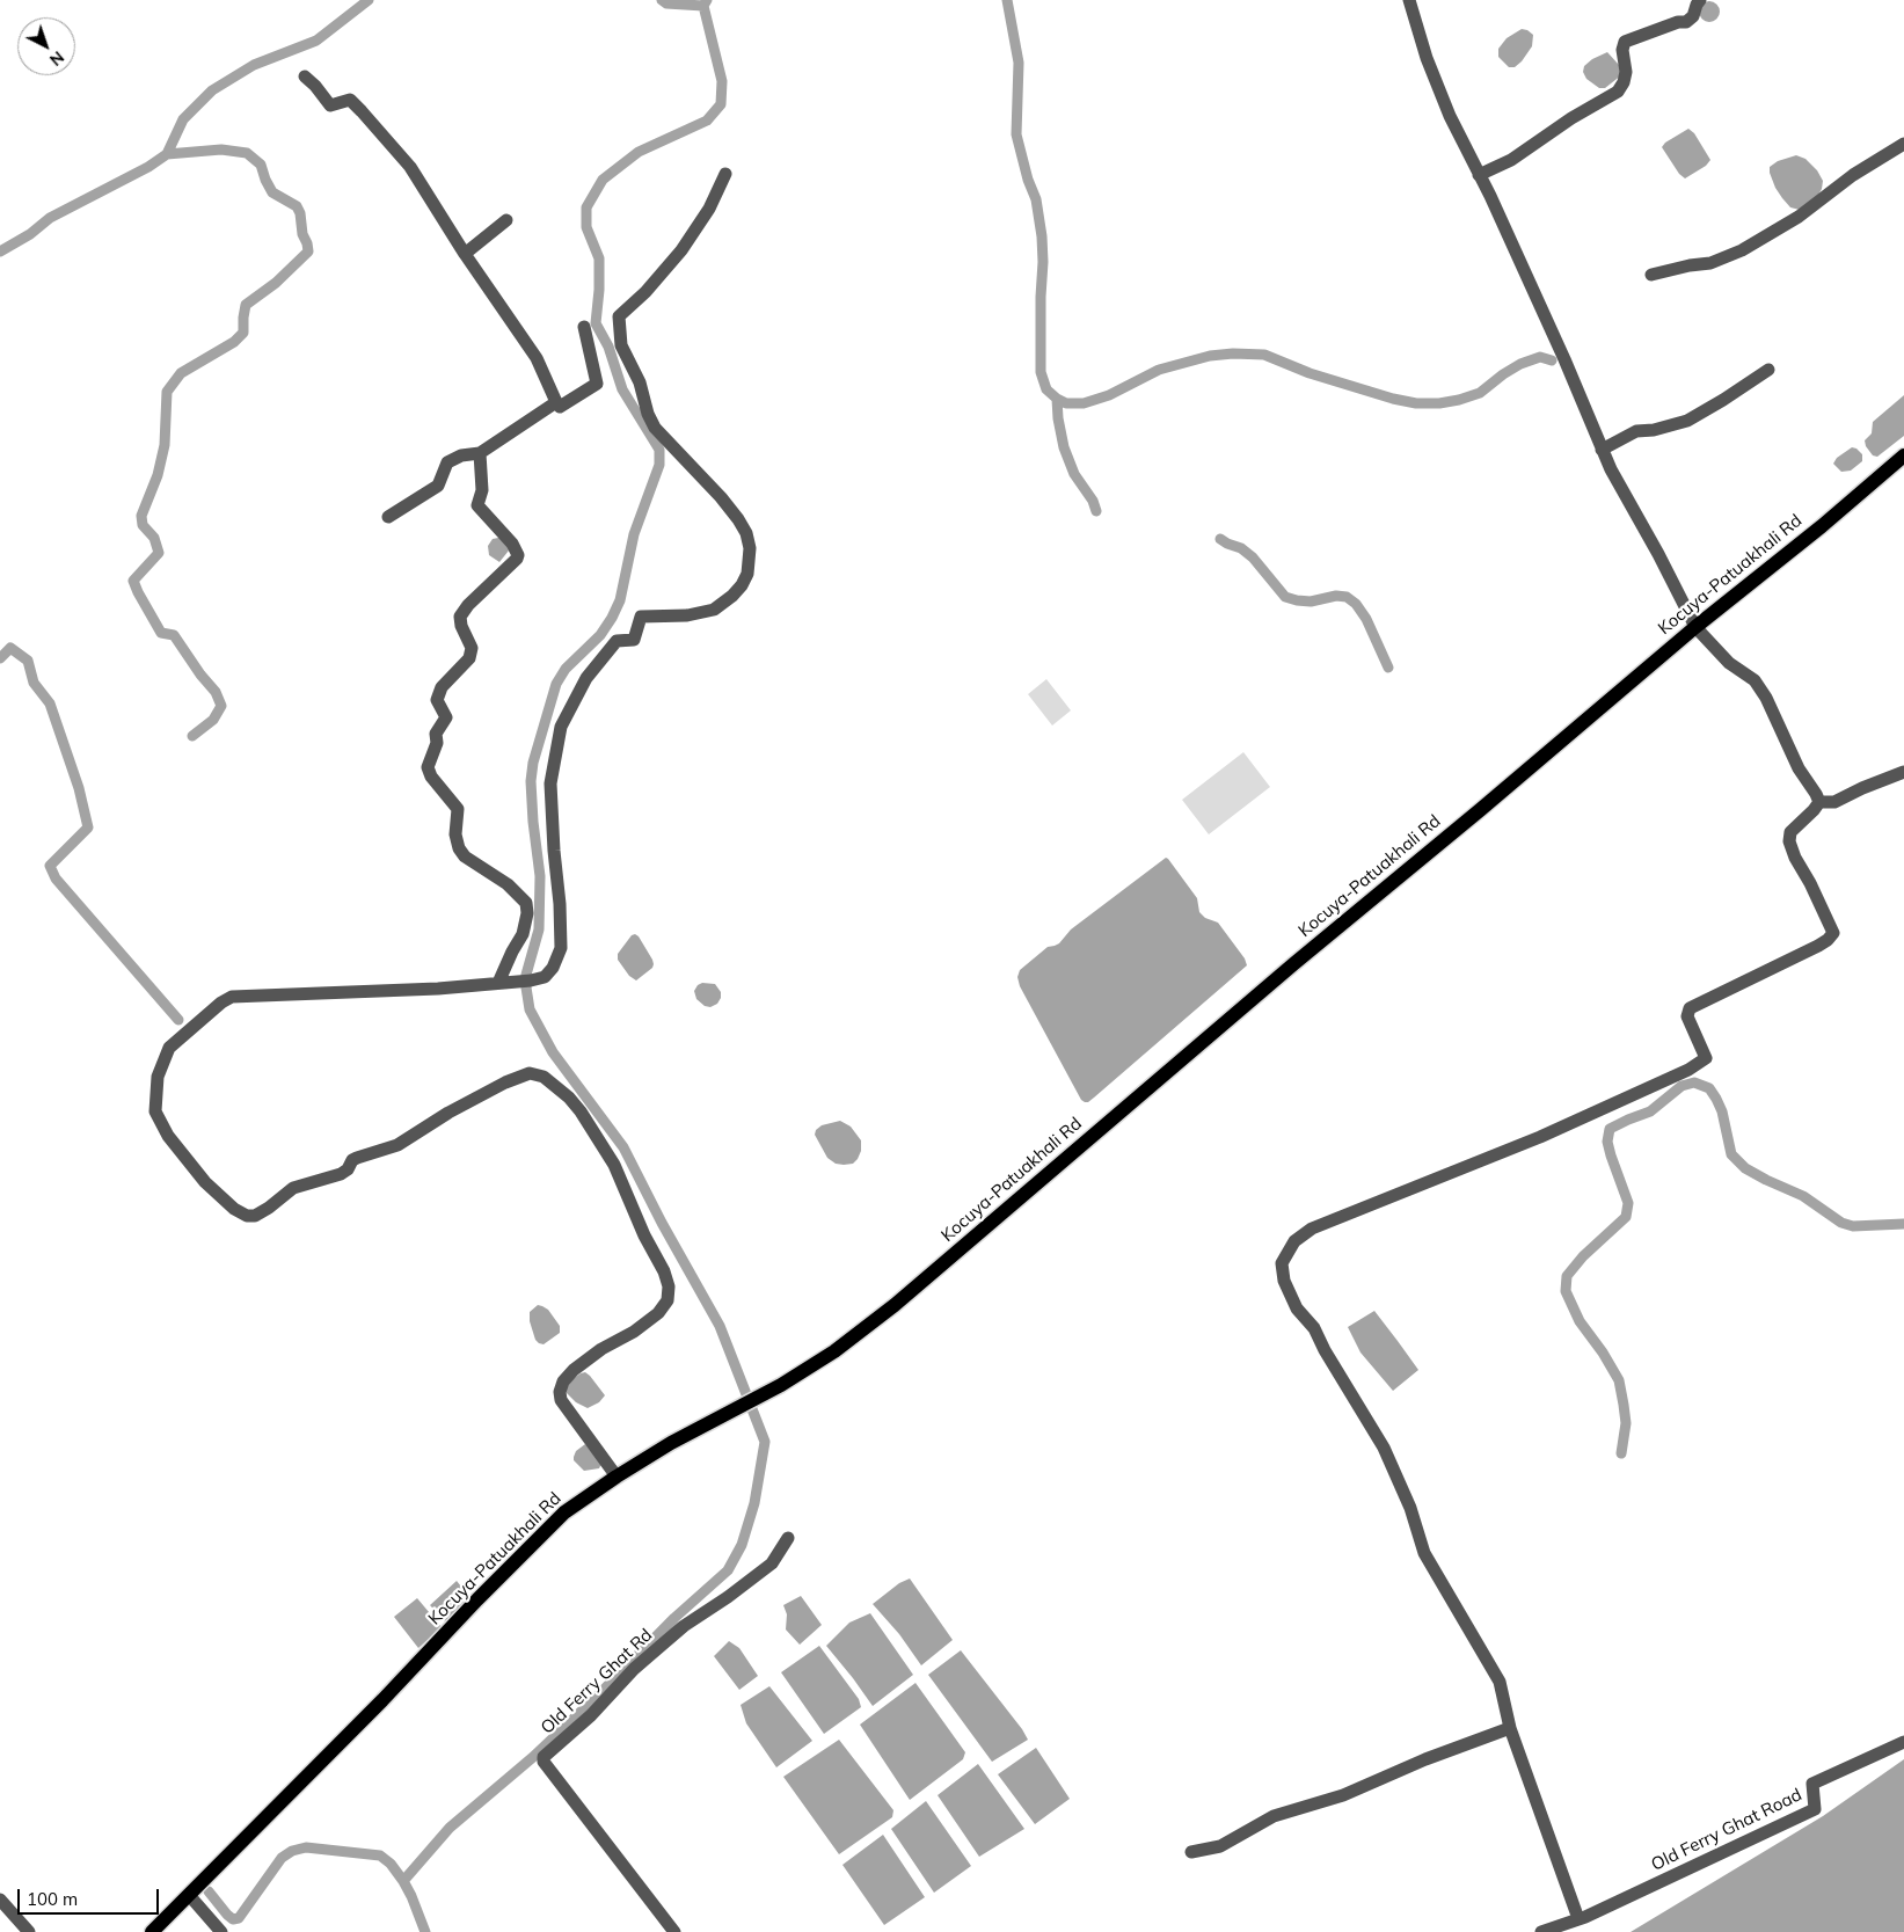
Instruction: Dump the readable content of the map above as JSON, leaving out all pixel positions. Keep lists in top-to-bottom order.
{
  "streets": {
    "main road": ["Kocuya-Patuakhali Rd"],
    "street": ["Old Ferry Ghat Rd", "Old Ferry Ghat Road"]
  },
  "scale_bar": "100 m",
  "north": "bottom right"
}
